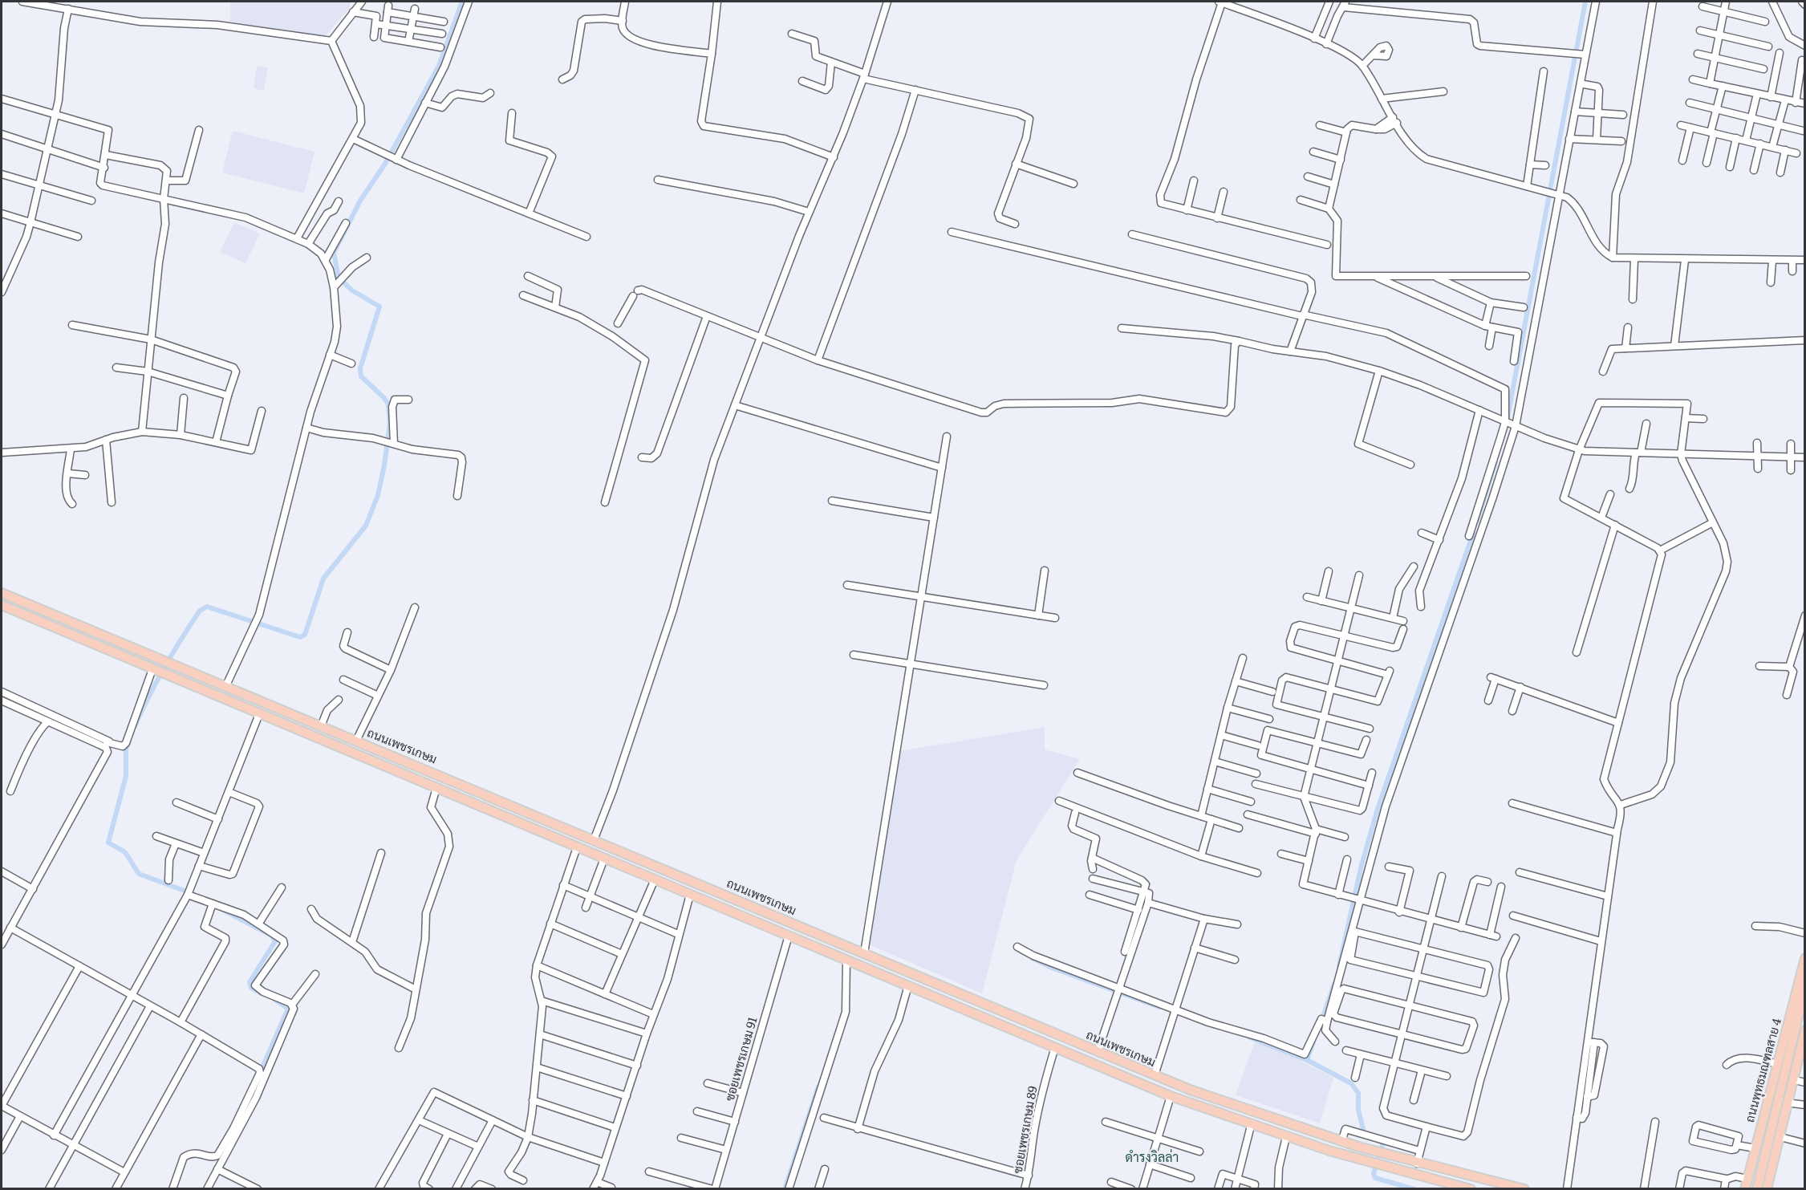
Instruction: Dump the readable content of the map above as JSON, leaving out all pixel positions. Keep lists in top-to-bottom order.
{
  "streets": {
    "main road": ["ถนนเพชรเกษม", "ถนนพุทธมณฑลสาย 4"],
    "street": ["ซอยเพชรเกษม 91", "ซอยเพชรเกษม 89"]
  },
  "crossings": [
    ["ถนนเพชรเกษม", "ซอยเพชรเกษม 91"],
    ["ถนนเพชรเกษม", "ซอยเพชรเกษม 89"]
  ],
  "districts": ["ดำรงวิลล่า"]
}
